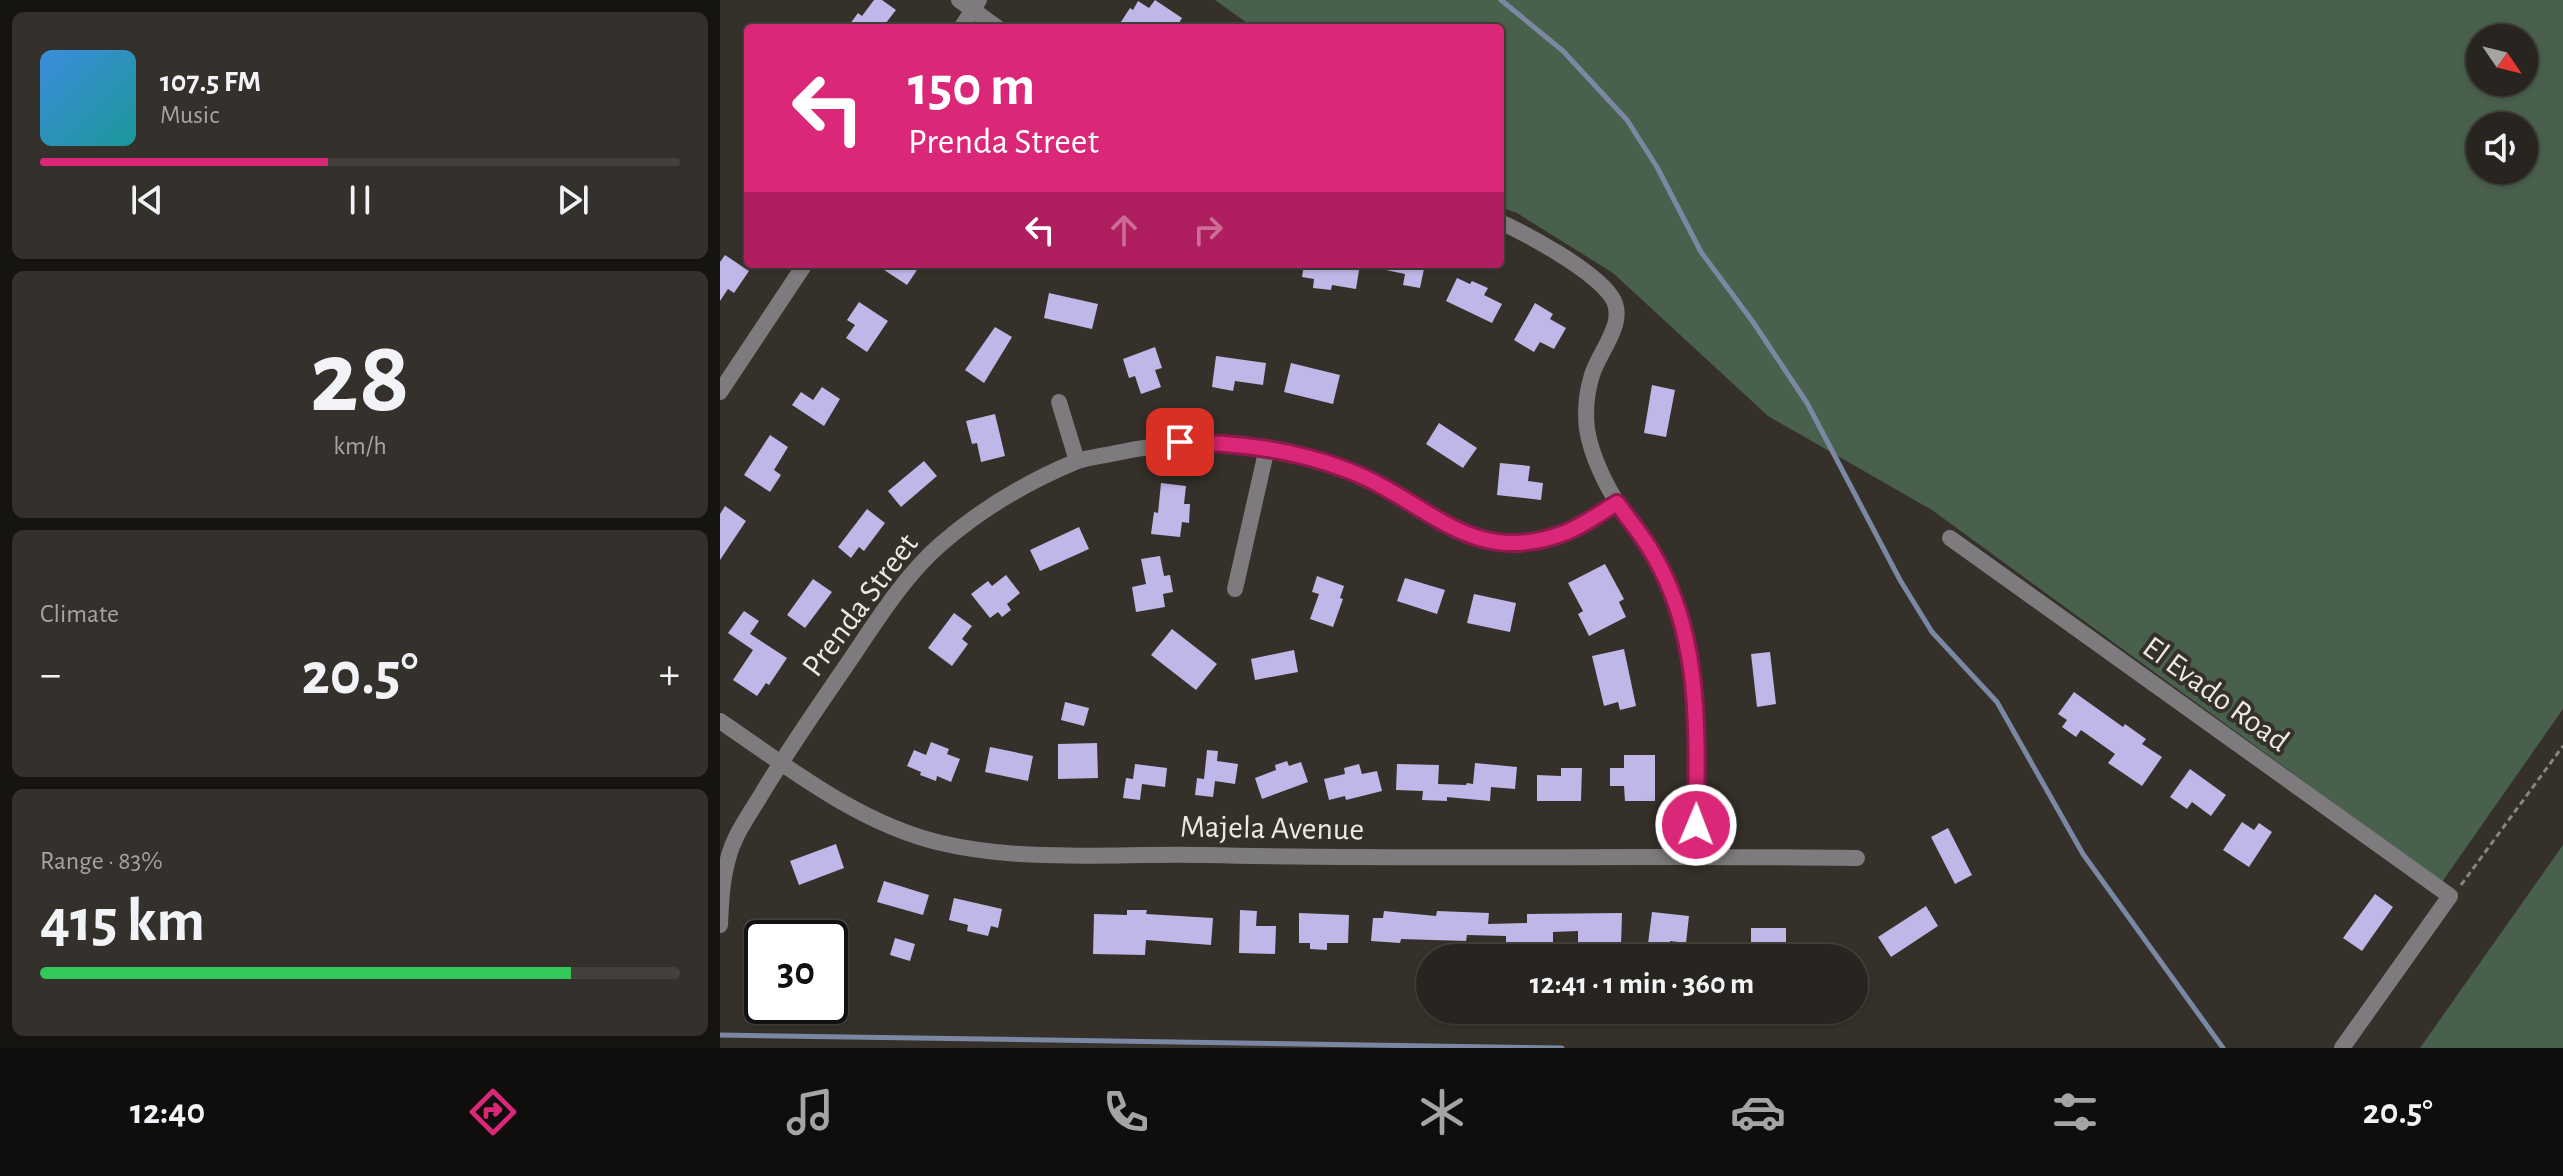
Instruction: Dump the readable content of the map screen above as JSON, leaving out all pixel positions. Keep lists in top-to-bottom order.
{
  "streets": {
    "street": ["Prenda Street", "El Evado Road", "Majela Avenue"]
  },
  "crossings": [
    ["Prenda Street", "Majela Avenue"]
  ],
  "north": "bottom right",
  "page": {
    "turn": ["150 m", "Prenda Street"],
    "song": ["107.5 FM", "Music"],
    "tile": [
      ["28", "km/h"],
      "Climate",
      ["Range · 83%", "415 km"]
    ],
    "heat": ["−", "20.5°", "+"],
    "limit": "30",
    "trip": "12:41 · 1 min · 360 m",
    "tabs": ["12:40", "20.5°"]
  }
}
